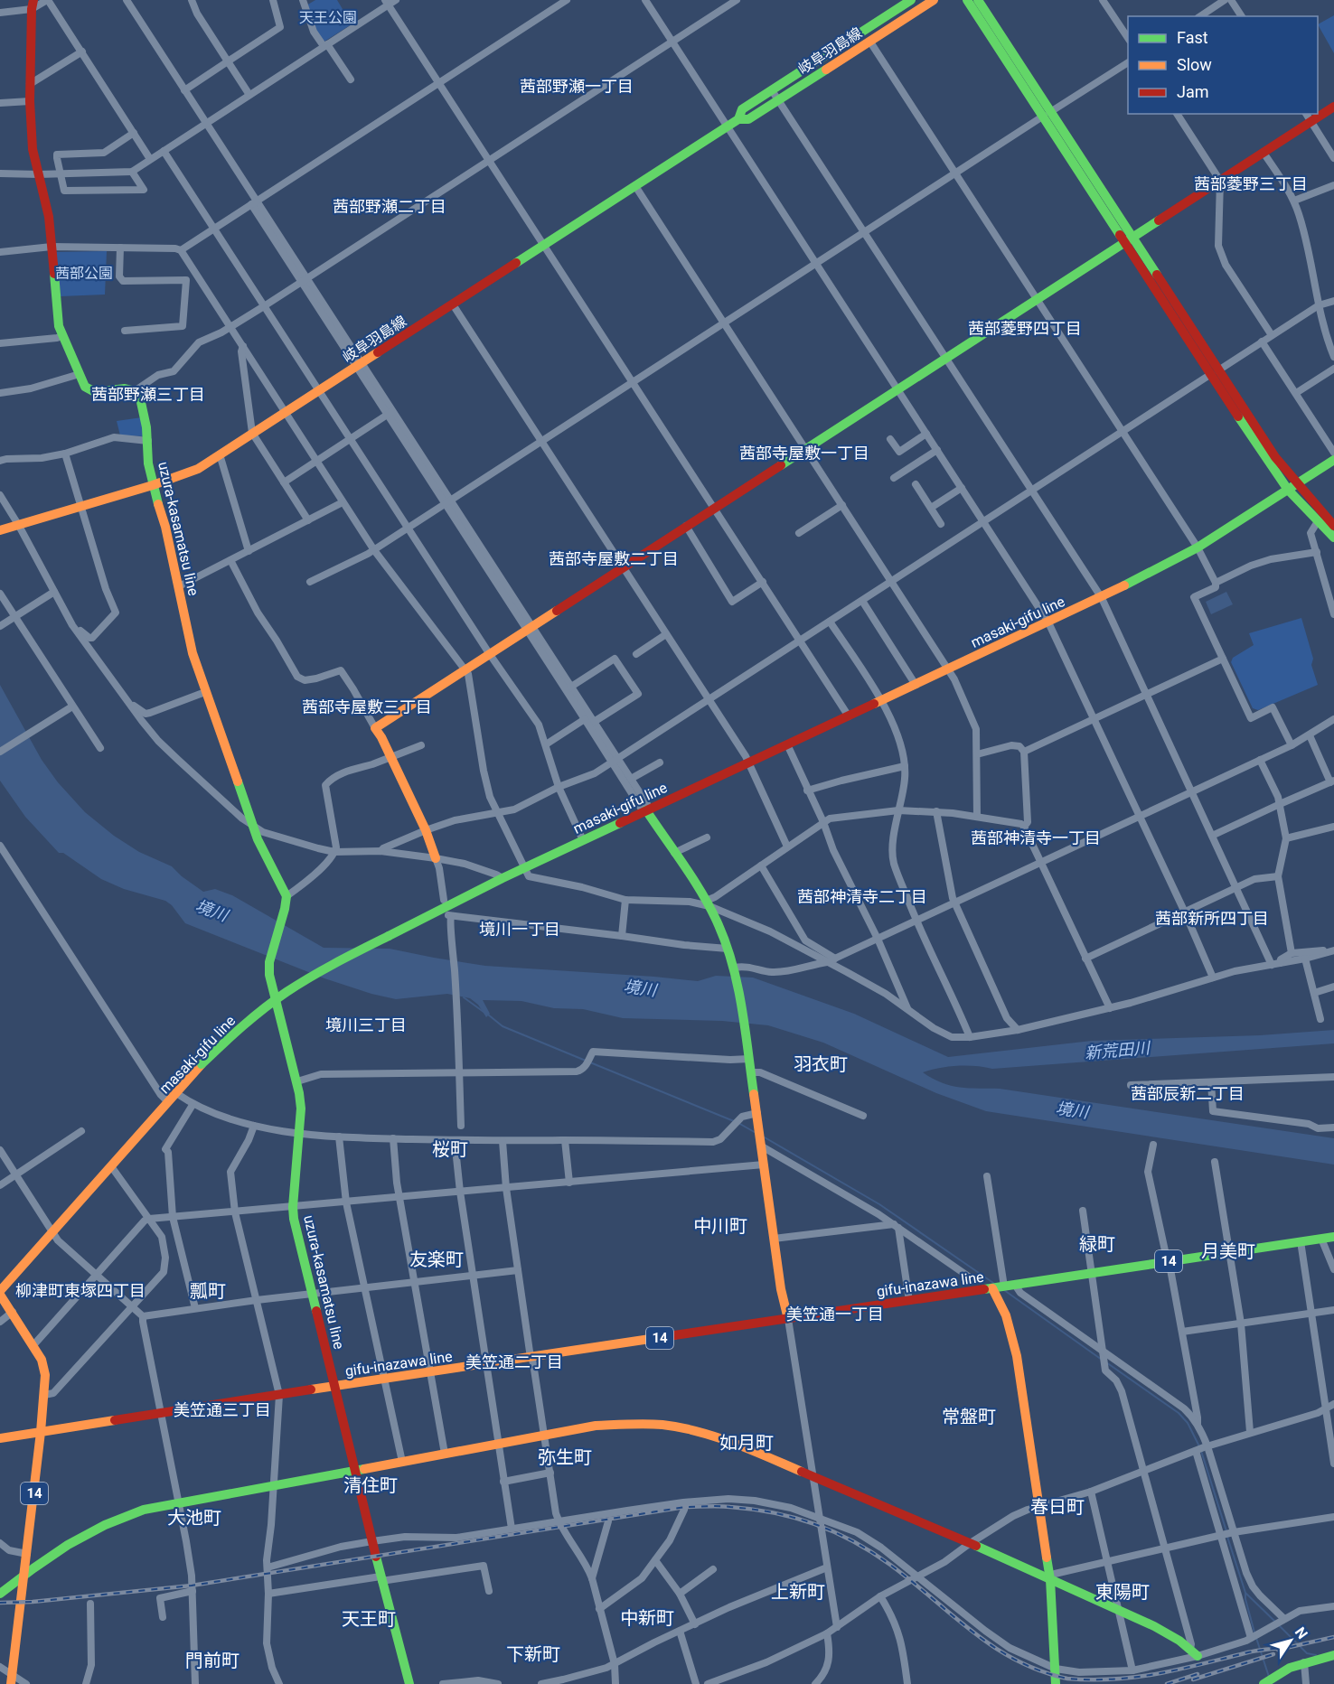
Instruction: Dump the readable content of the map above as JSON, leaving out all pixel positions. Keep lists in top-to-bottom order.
{
  "streets": {
    "main road": [
      "岐阜羽島線",
      "uzura-kasamatsu line",
      "masaki-gifu line",
      "14",
      "gifu-inazawa line"
    ]
  },
  "crossings": [
    ["岐阜羽島線", "uzura-kasamatsu line"],
    ["uzura-kasamatsu line", "gifu-inazawa line"],
    ["14", "gifu-inazawa line"]
  ],
  "districts": [
    "茜部野瀬一丁目",
    "茜部菱野三丁目",
    "茜部野瀬二丁目",
    "茜部菱野四丁目",
    "茜部野瀬三丁目",
    "茜部寺屋敷一丁目",
    "茜部寺屋敷二丁目",
    "茜部寺屋敷三丁目",
    "茜部神清寺一丁目",
    "茜部神清寺二丁目",
    "茜部新所四丁目",
    "境川一丁目",
    "境川三丁目",
    "羽衣町",
    "茜部辰新二丁目",
    "桜町",
    "中川町",
    "緑町",
    "月美町",
    "友楽町",
    "柳津町東塚四丁目",
    "瓢町",
    "美笠通一丁目",
    "美笠通二丁目",
    "美笠通三丁目",
    "常盤町",
    "如月町",
    "弥生町",
    "清住町",
    "春日町",
    "大池町",
    "上新町",
    "東陽町",
    "中新町",
    "天王町",
    "下新町",
    "門前町"
  ],
  "water": ["境川", "新荒田川"],
  "parks": ["天王公園", "茜部公園"],
  "legend": ["Fast", "Slow", "Jam"],
  "north": "top right"
}
